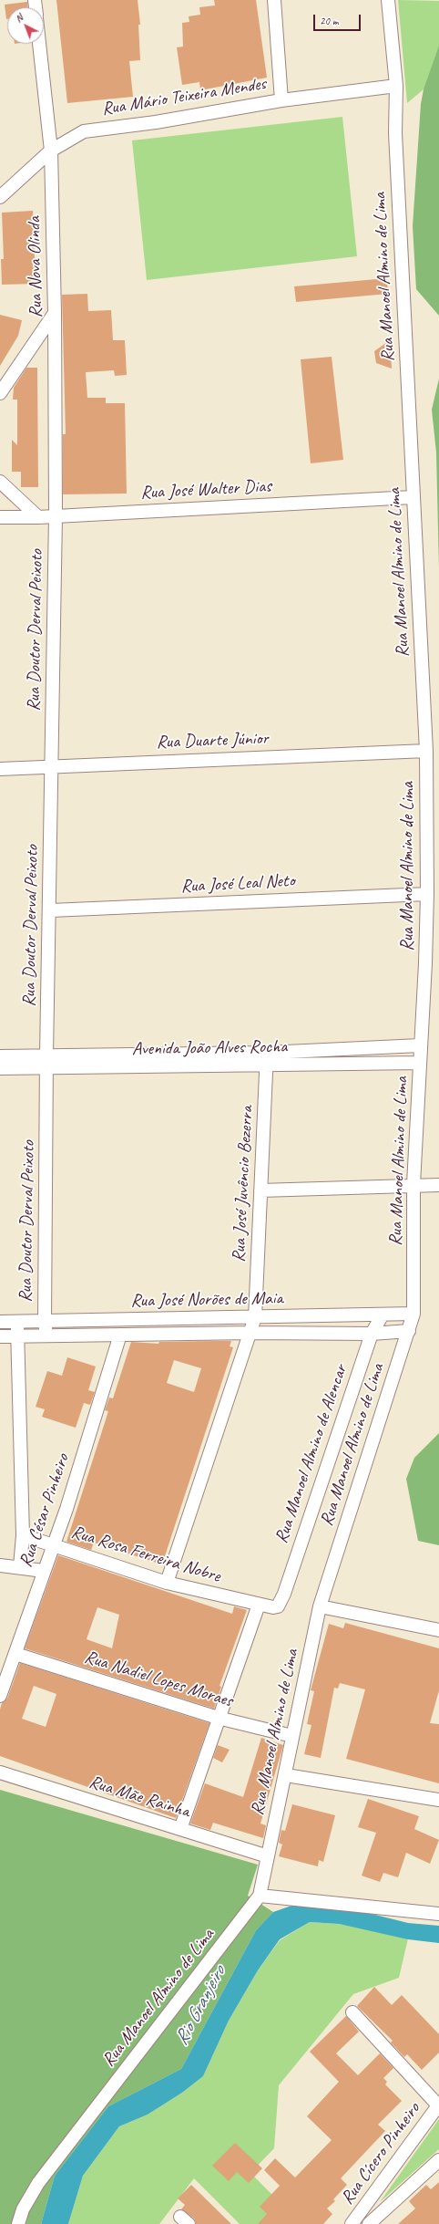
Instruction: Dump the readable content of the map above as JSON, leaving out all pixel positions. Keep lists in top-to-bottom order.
{
  "streets": {
    "street": [
      "Rua Mário Teixeira Mendes",
      "Rua Nova Olinda",
      "Rua Manoel Almino de Lima",
      "Rua José Walter Dias",
      "Rua Doutor Derval Peixoto",
      "Rua Duarte Júnior",
      "Rua José Leal Neto",
      "Avenida João Alves Rocha",
      "Rua José Juvêncio Bezerra",
      "Rua José Norões de Maia",
      "Rua Manoel Almino de Alencar",
      "Rua César Pinheiro",
      "Rua Rosa Ferreira Nobre",
      "Rua Nadiel Lopes Moraes",
      "Rua Mãe Rainha",
      "Rua Cícero Pinheiro"
    ]
  },
  "crossings": [
    ["Rua Mário Teixeira Mendes", "Rua Nova Olinda"],
    ["Rua Mário Teixeira Mendes", "Rua Manoel Almino de Lima"],
    ["Rua Nova Olinda", "Rua José Walter Dias"],
    ["Rua Nova Olinda", "Rua Doutor Derval Peixoto"],
    ["Rua Manoel Almino de Lima", "Rua José Walter Dias"],
    ["Rua Manoel Almino de Lima", "Rua Duarte Júnior"],
    ["Rua Manoel Almino de Lima", "Rua José Leal Neto"],
    ["Rua Manoel Almino de Lima", "Avenida João Alves Rocha"],
    ["Rua Manoel Almino de Lima", "Rua José Norões de Maia"],
    ["Rua Manoel Almino de Lima", "Rua Nadiel Lopes Moraes"],
    ["Rua Manoel Almino de Lima", "Rua Mãe Rainha"],
    ["Rua José Walter Dias", "Rua Doutor Derval Peixoto"],
    ["Rua Doutor Derval Peixoto", "Rua Duarte Júnior"],
    ["Rua Doutor Derval Peixoto", "Rua José Leal Neto"],
    ["Rua Doutor Derval Peixoto", "Avenida João Alves Rocha"],
    ["Rua Doutor Derval Peixoto", "Rua José Norões de Maia"],
    ["Avenida João Alves Rocha", "Rua José Juvêncio Bezerra"],
    ["Rua José Juvêncio Bezerra", "Rua José Norões de Maia"],
    ["Rua José Norões de Maia", "Rua Manoel Almino de Alencar"],
    ["Rua José Norões de Maia", "Rua César Pinheiro"],
    ["Rua Manoel Almino de Alencar", "Rua Rosa Ferreira Nobre"],
    ["Rua César Pinheiro", "Rua Rosa Ferreira Nobre"],
    ["Rua César Pinheiro", "Rua Nadiel Lopes Moraes"]
  ],
  "water": ["Rio Granjeiro"],
  "scale_bar": "20 m",
  "north": "top left"
}
